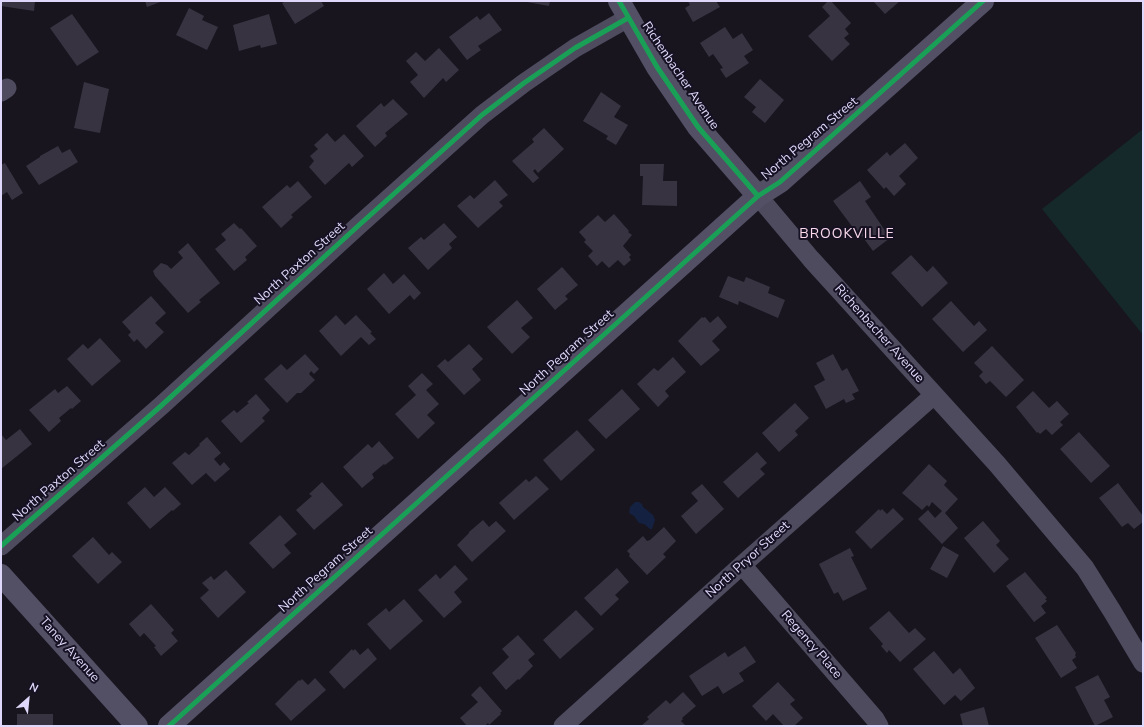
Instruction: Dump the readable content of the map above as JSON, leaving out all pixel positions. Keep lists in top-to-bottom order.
{
  "streets": {
    "street": [
      "Richenbacher Avenue",
      "North Pegram Street",
      "North Paxton Street",
      "North Pryor Street",
      "Regency Place",
      "Taney Avenue"
    ]
  },
  "crossings": [
    ["Richenbacher Avenue", "North Pegram Street"],
    ["Richenbacher Avenue", "North Paxton Street"],
    ["Richenbacher Avenue", "North Pryor Street"],
    ["North Pryor Street", "Regency Place"]
  ],
  "districts": ["BROOKVILLE"],
  "north": "top right"
}
